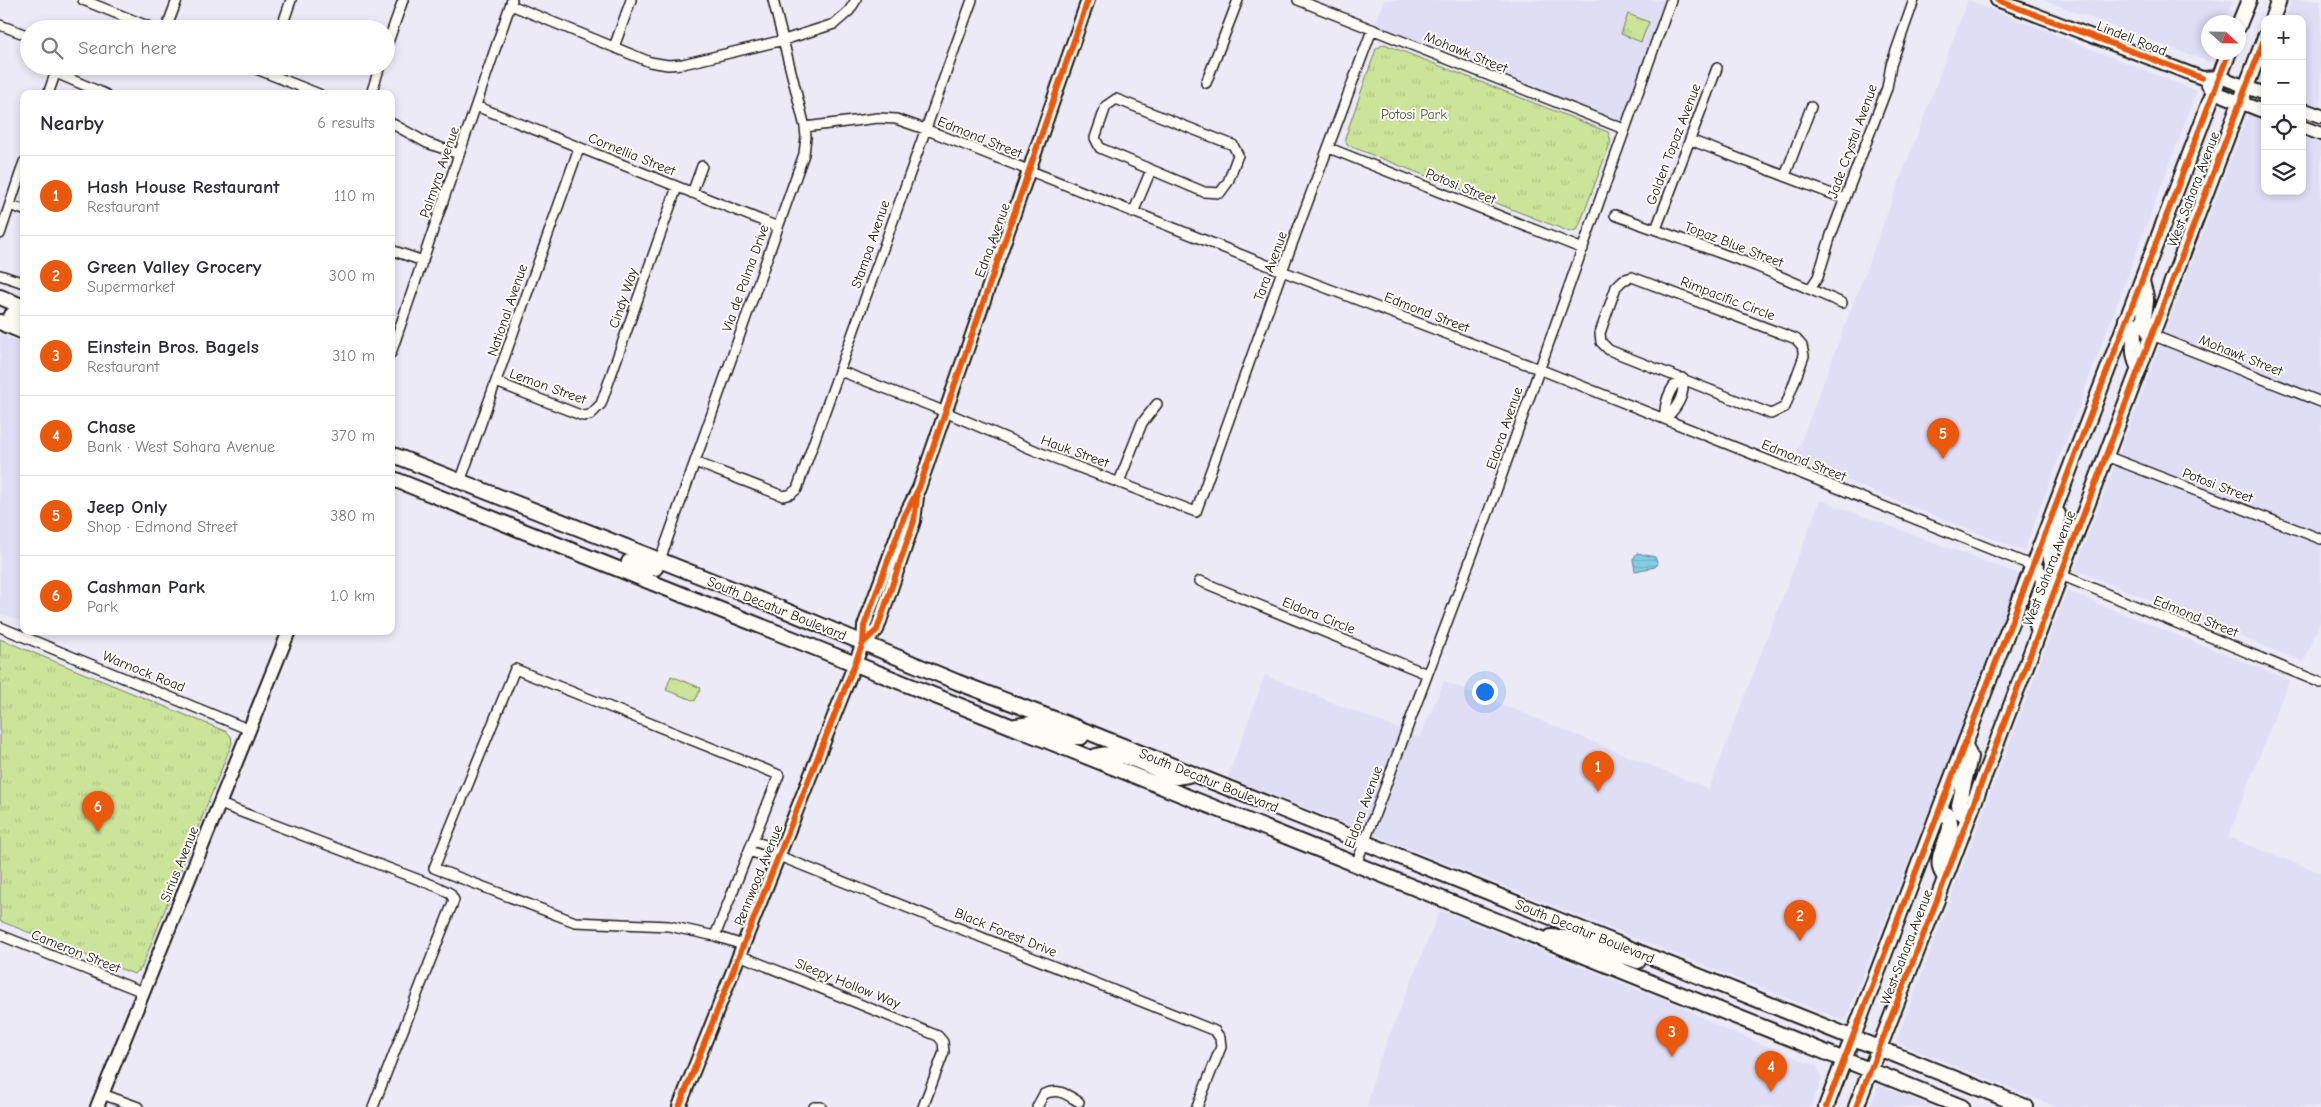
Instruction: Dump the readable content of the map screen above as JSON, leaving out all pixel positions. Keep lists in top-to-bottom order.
{
  "streets": {
    "main road": ["West Sahara Avenue", "South Decatur Boulevard"],
    "street": [
      "Lindell Road",
      "Mohawk Street",
      "Edmond Street",
      "Jade Crystal Avenue",
      "Golden Topaz Avenue",
      "Cornellia Street",
      "Palmyra Avenue",
      "Potosi Street",
      "Edna Avenue",
      "Stampa Avenue",
      "Topaz Blue Street",
      "Tara Avenue",
      "Via de Palma Drive",
      "Cindy Way",
      "Rimpacific Circle",
      "National Avenue",
      "Lemon Street",
      "Eldora Avenue",
      "Hauk Street",
      "Eldora Circle",
      "Warnock Road",
      "Sirius Avenue",
      "Pennwood Avenue",
      "Black Forest Drive",
      "Cameron Street",
      "Sleepy Hollow Way"
    ]
  },
  "crossings": [
    ["Lindell Road", "West Sahara Avenue"],
    ["Mohawk Street", "West Sahara Avenue"],
    ["Mohawk Street", "Tara Avenue"],
    ["Mohawk Street", "Eldora Avenue"],
    ["Edmond Street", "West Sahara Avenue"],
    ["Edmond Street", "Edna Avenue"],
    ["Edmond Street", "Stampa Avenue"],
    ["Edmond Street", "Tara Avenue"],
    ["Edmond Street", "Via de Palma Drive"],
    ["Edmond Street", "Eldora Avenue"],
    ["Jade Crystal Avenue", "Topaz Blue Street"],
    ["Golden Topaz Avenue", "Topaz Blue Street"],
    ["Cornellia Street", "Palmyra Avenue"],
    ["Cornellia Street", "Via de Palma Drive"],
    ["Cornellia Street", "Cindy Way"],
    ["Cornellia Street", "National Avenue"],
    ["Potosi Street", "West Sahara Avenue"],
    ["Potosi Street", "Tara Avenue"],
    ["Potosi Street", "Eldora Avenue"],
    ["West Sahara Avenue", "South Decatur Boulevard"],
    ["Edna Avenue", "Hauk Street"],
    ["Edna Avenue", "South Decatur Boulevard"],
    ["Edna Avenue", "Pennwood Avenue"],
    ["Stampa Avenue", "Via de Palma Drive"],
    ["Stampa Avenue", "Hauk Street"],
    ["Tara Avenue", "Hauk Street"],
    ["Via de Palma Drive", "South Decatur Boulevard"],
    ["Cindy Way", "Lemon Street"],
    ["National Avenue", "Lemon Street"],
    ["National Avenue", "South Decatur Boulevard"],
    ["Eldora Avenue", "South Decatur Boulevard"],
    ["Eldora Avenue", "Eldora Circle"],
    ["South Decatur Boulevard", "Pennwood Avenue"],
    ["Warnock Road", "Sirius Avenue"],
    ["Sirius Avenue", "Cameron Street"],
    ["Pennwood Avenue", "Black Forest Drive"],
    ["Pennwood Avenue", "Sleepy Hollow Way"]
  ],
  "parks": ["Potosi Park"],
  "north": "right",
  "page": {
    "map_buttons": ["+", "−"],
    "search": "Search here",
    "heading": ["Nearby", "6 results"],
    "list": [
      {
        "mark": "1",
        "name": "Hash House Restaurant",
        "note": "Restaurant",
        "value": "110 m"
      },
      {
        "mark": "2",
        "name": "Green Valley Grocery",
        "note": "Supermarket",
        "value": "300 m"
      },
      {
        "mark": "3",
        "name": "Einstein Bros. Bagels",
        "note": "Restaurant",
        "value": "310 m"
      },
      {
        "mark": "4",
        "name": "Chase",
        "note": "Bank · West Sahara Avenue",
        "value": "370 m"
      },
      {
        "mark": "5",
        "name": "Jeep Only",
        "note": "Shop · Edmond Street",
        "value": "380 m"
      },
      {
        "mark": "6",
        "name": "Cashman Park",
        "note": "Park",
        "value": "1.0 km"
      }
    ],
    "pins": [
      "5",
      "1",
      "6",
      "2",
      "3",
      "4"
    ]
  }
}
